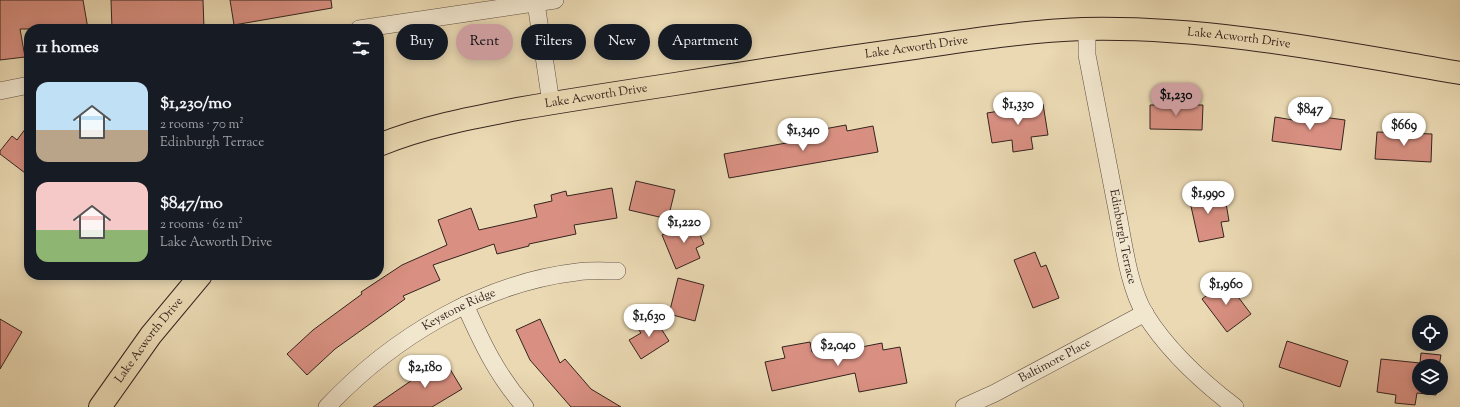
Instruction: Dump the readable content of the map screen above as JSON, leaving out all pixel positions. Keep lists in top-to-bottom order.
{
  "streets": {
    "main road": ["Lake Acworth Drive"],
    "street": ["Edinburgh Terrace", "Keystone Ridge", "Baltimore Place"]
  },
  "crossings": [
    ["Lake Acworth Drive", "Edinburgh Terrace"],
    ["Edinburgh Terrace", "Baltimore Place"]
  ],
  "page": {
    "chip": [
      "Buy",
      "Rent",
      "Filters",
      "New",
      "Apartment"
    ],
    "heading": "11 homes",
    "list": [
      {
        "name": "$1,230/mo",
        "note": "2 rooms · 70 m² · Edinburgh Terrace"
      },
      {
        "name": "$847/mo",
        "note": "2 rooms · 62 m² · Lake Acworth Drive"
      }
    ],
    "price": [
      "$1,230",
      "$1,330",
      "$847",
      "$669",
      "$1,340",
      "$1,990",
      "$1,220",
      "$1,960",
      "$1,630",
      "$2,040",
      "$2,180"
    ]
  }
}
